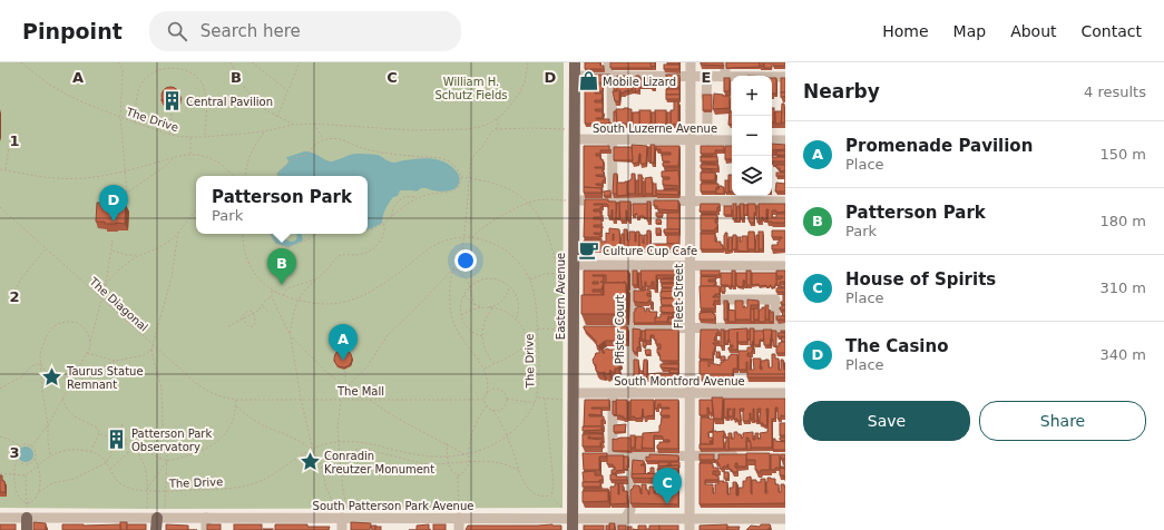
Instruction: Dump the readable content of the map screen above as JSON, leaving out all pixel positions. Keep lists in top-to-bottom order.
{
  "streets": {
    "main road": ["Eastern Avenue"],
    "street": [
      "South Luzerne Avenue",
      "Fleet Street",
      "Pfister Court",
      "South Montford Avenue",
      "South Patterson Park Avenue"
    ],
    "path": ["The Drive", "The Diagonal", "The Mall"]
  },
  "crossings": [
    ["South Luzerne Avenue", "Eastern Avenue"],
    ["South Luzerne Avenue", "Fleet Street"],
    ["Eastern Avenue", "South Montford Avenue"],
    ["Eastern Avenue", "South Patterson Park Avenue"],
    ["Fleet Street", "South Montford Avenue"],
    ["Fleet Street", "South Patterson Park Avenue"],
    ["The Diagonal", "The Mall"],
    ["Pfister Court", "South Montford Avenue"]
  ],
  "parks": ["William H. Schutz Fields"],
  "places": {
    "shop": ["Mobile Lizard"],
    "building": ["Central Pavilion", "Patterson Park Observatory"],
    "cafe": ["Culture Cup Cafe"],
    "place": ["Taurus Statue Remnant", "Conradin Kreutzer Monument"]
  },
  "page": {
    "header": "Pinpoint",
    "search": "Search here",
    "nav": [
      "Home",
      "Map",
      "About",
      "Contact"
    ],
    "heading": ["Nearby", "4 results"],
    "map_buttons": ["+", "−"],
    "list": [
      {
        "mark": "A",
        "name": "Promenade Pavilion",
        "note": "Place",
        "value": "150 m"
      },
      {
        "mark": "B",
        "name": "Patterson Park",
        "note": "Park",
        "value": "180 m"
      },
      {
        "mark": "C",
        "name": "House of Spirits",
        "note": "Place",
        "value": "310 m"
      },
      {
        "mark": "D",
        "name": "The Casino",
        "note": "Place",
        "value": "340 m"
      }
    ],
    "popup": ["Patterson Park", "Park"],
    "pins": [
      "D",
      "B",
      "A",
      "C"
    ],
    "buttons": ["Save", "Share"]
  },
  "grid": {
    "columns": [
      "A",
      "B",
      "C",
      "D",
      "E"
    ],
    "rows": ["1", "2", "3"]
  }
}
